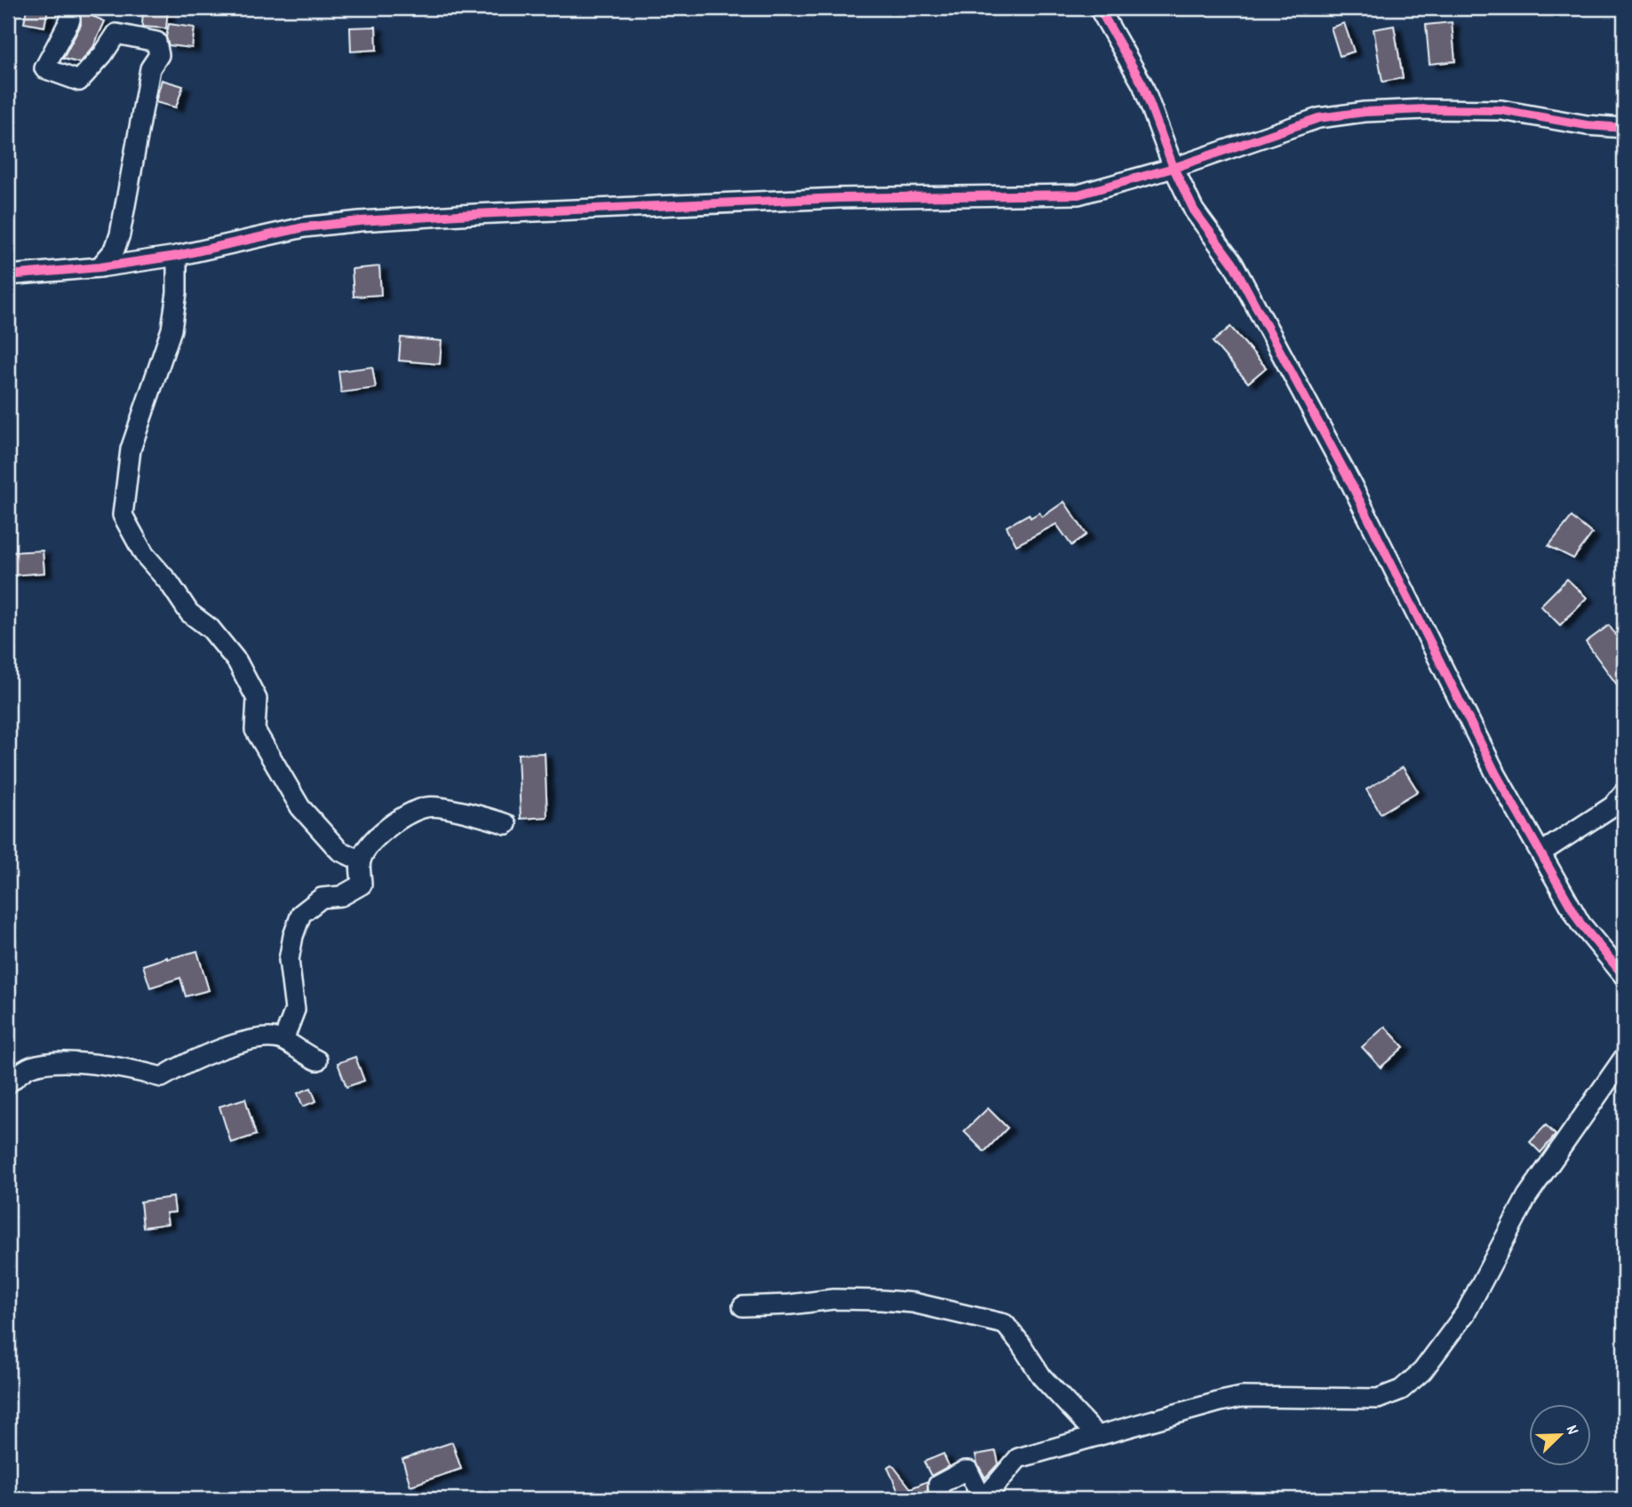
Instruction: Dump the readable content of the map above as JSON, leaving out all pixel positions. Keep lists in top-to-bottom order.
{
  "north": "top right"
}
